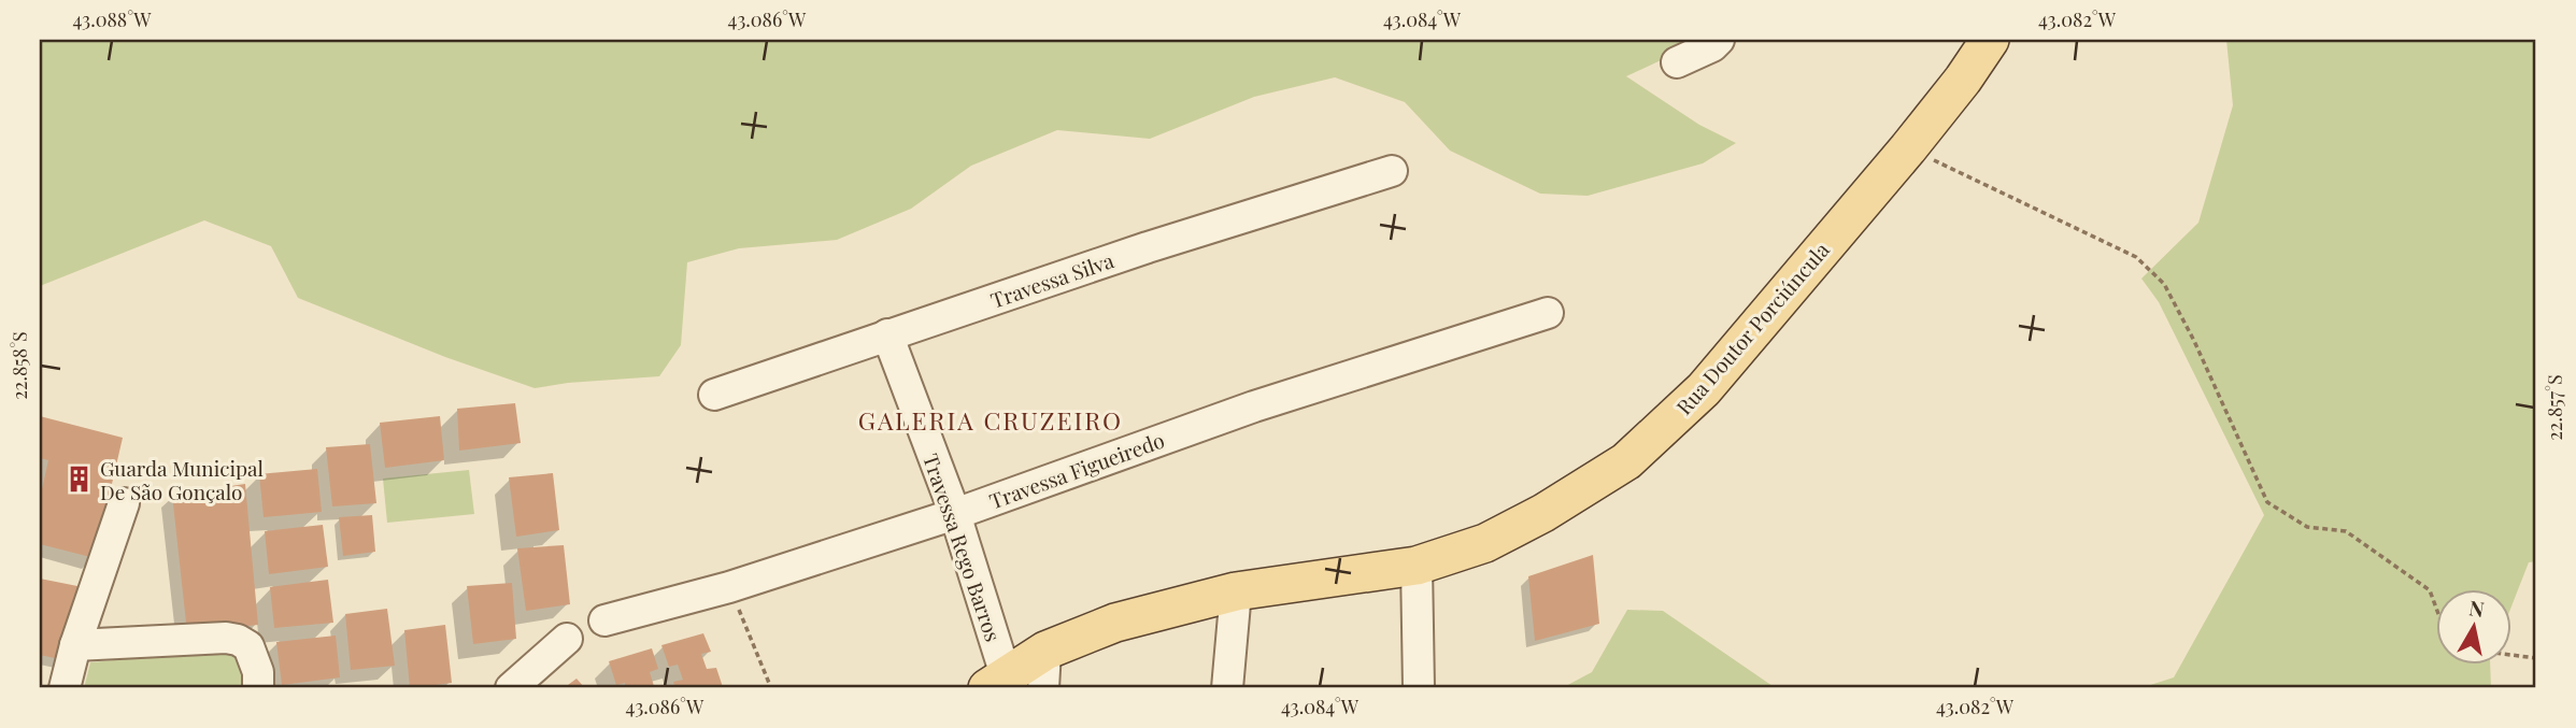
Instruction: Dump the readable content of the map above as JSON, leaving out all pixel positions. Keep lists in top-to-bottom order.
{
  "streets": {
    "main road": ["Rua Doutor Porciúncula"],
    "street": ["Travessa Silva", "Travessa Figueiredo", "Travessa Rego Barros"]
  },
  "crossings": [
    ["Travessa Silva", "Travessa Rego Barros"],
    ["Rua Doutor Porciúncula", "Travessa Rego Barros"],
    ["Travessa Figueiredo", "Travessa Rego Barros"]
  ],
  "districts": ["GALERIA CRUZEIRO"],
  "places": {
    "building": ["Guarda Municipal De São Gonçalo"]
  },
  "north": "top",
  "coordinates": [
    "43.088°W",
    "43.086°W",
    "43.084°W",
    "43.082°W",
    "22.858°S",
    "22.857°S"
  ]
}
